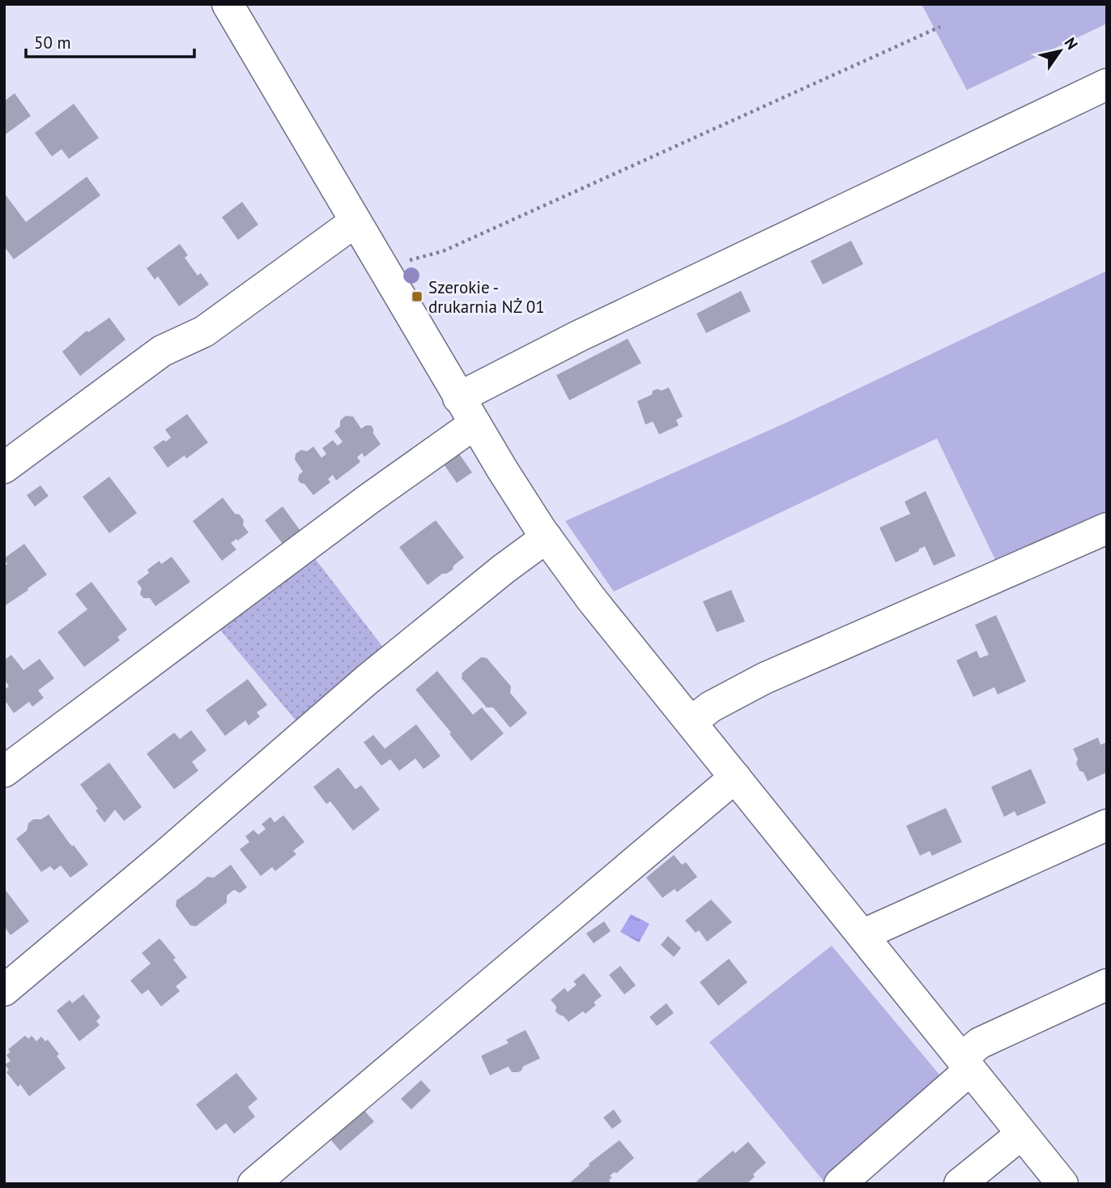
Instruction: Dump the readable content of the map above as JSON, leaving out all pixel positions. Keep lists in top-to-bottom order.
{
  "places": {
    "transit": ["Szerokie - drukarnia NŻ 01"]
  },
  "scale_bar": "50 m",
  "north": "top right"
}
